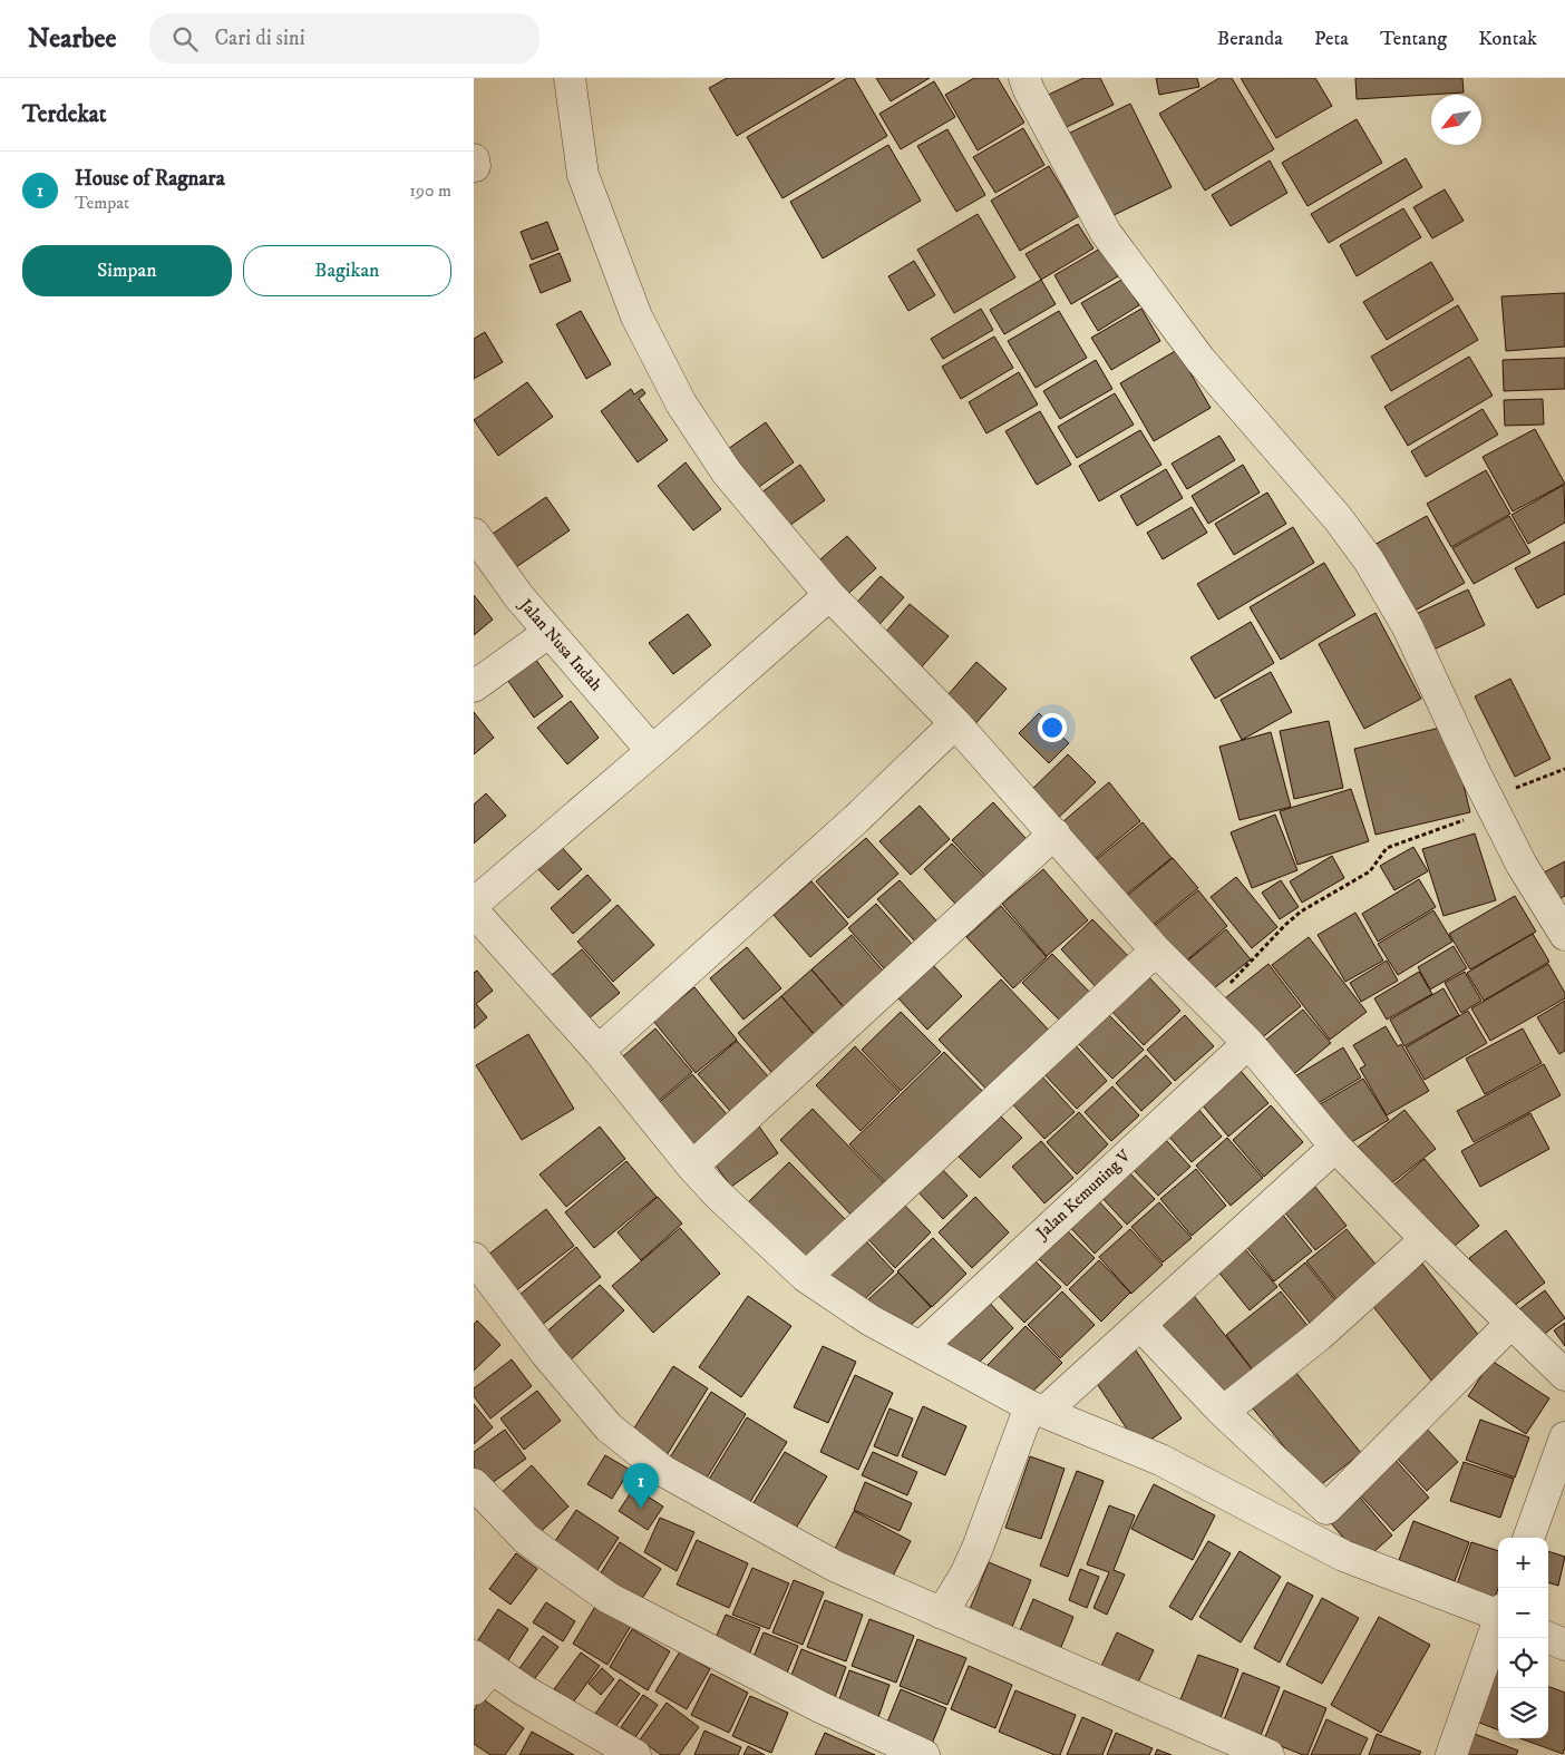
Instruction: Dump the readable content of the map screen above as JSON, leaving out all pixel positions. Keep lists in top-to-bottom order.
{
  "streets": {
    "street": ["Jalan Nusa Indah", "Jalan Kemuning V"]
  },
  "north": "bottom left",
  "page": {
    "header": "Nearbee",
    "search": "Cari di sini",
    "nav": [
      "Beranda",
      "Peta",
      "Tentang",
      "Kontak"
    ],
    "heading": "Terdekat",
    "list": [
      {
        "mark": "1",
        "name": "House of Ragnara",
        "note": "Tempat",
        "value": "190 m"
      }
    ],
    "buttons": ["Simpan", "Bagikan"],
    "pins": "1",
    "map_buttons": ["+", "−"]
  }
}
